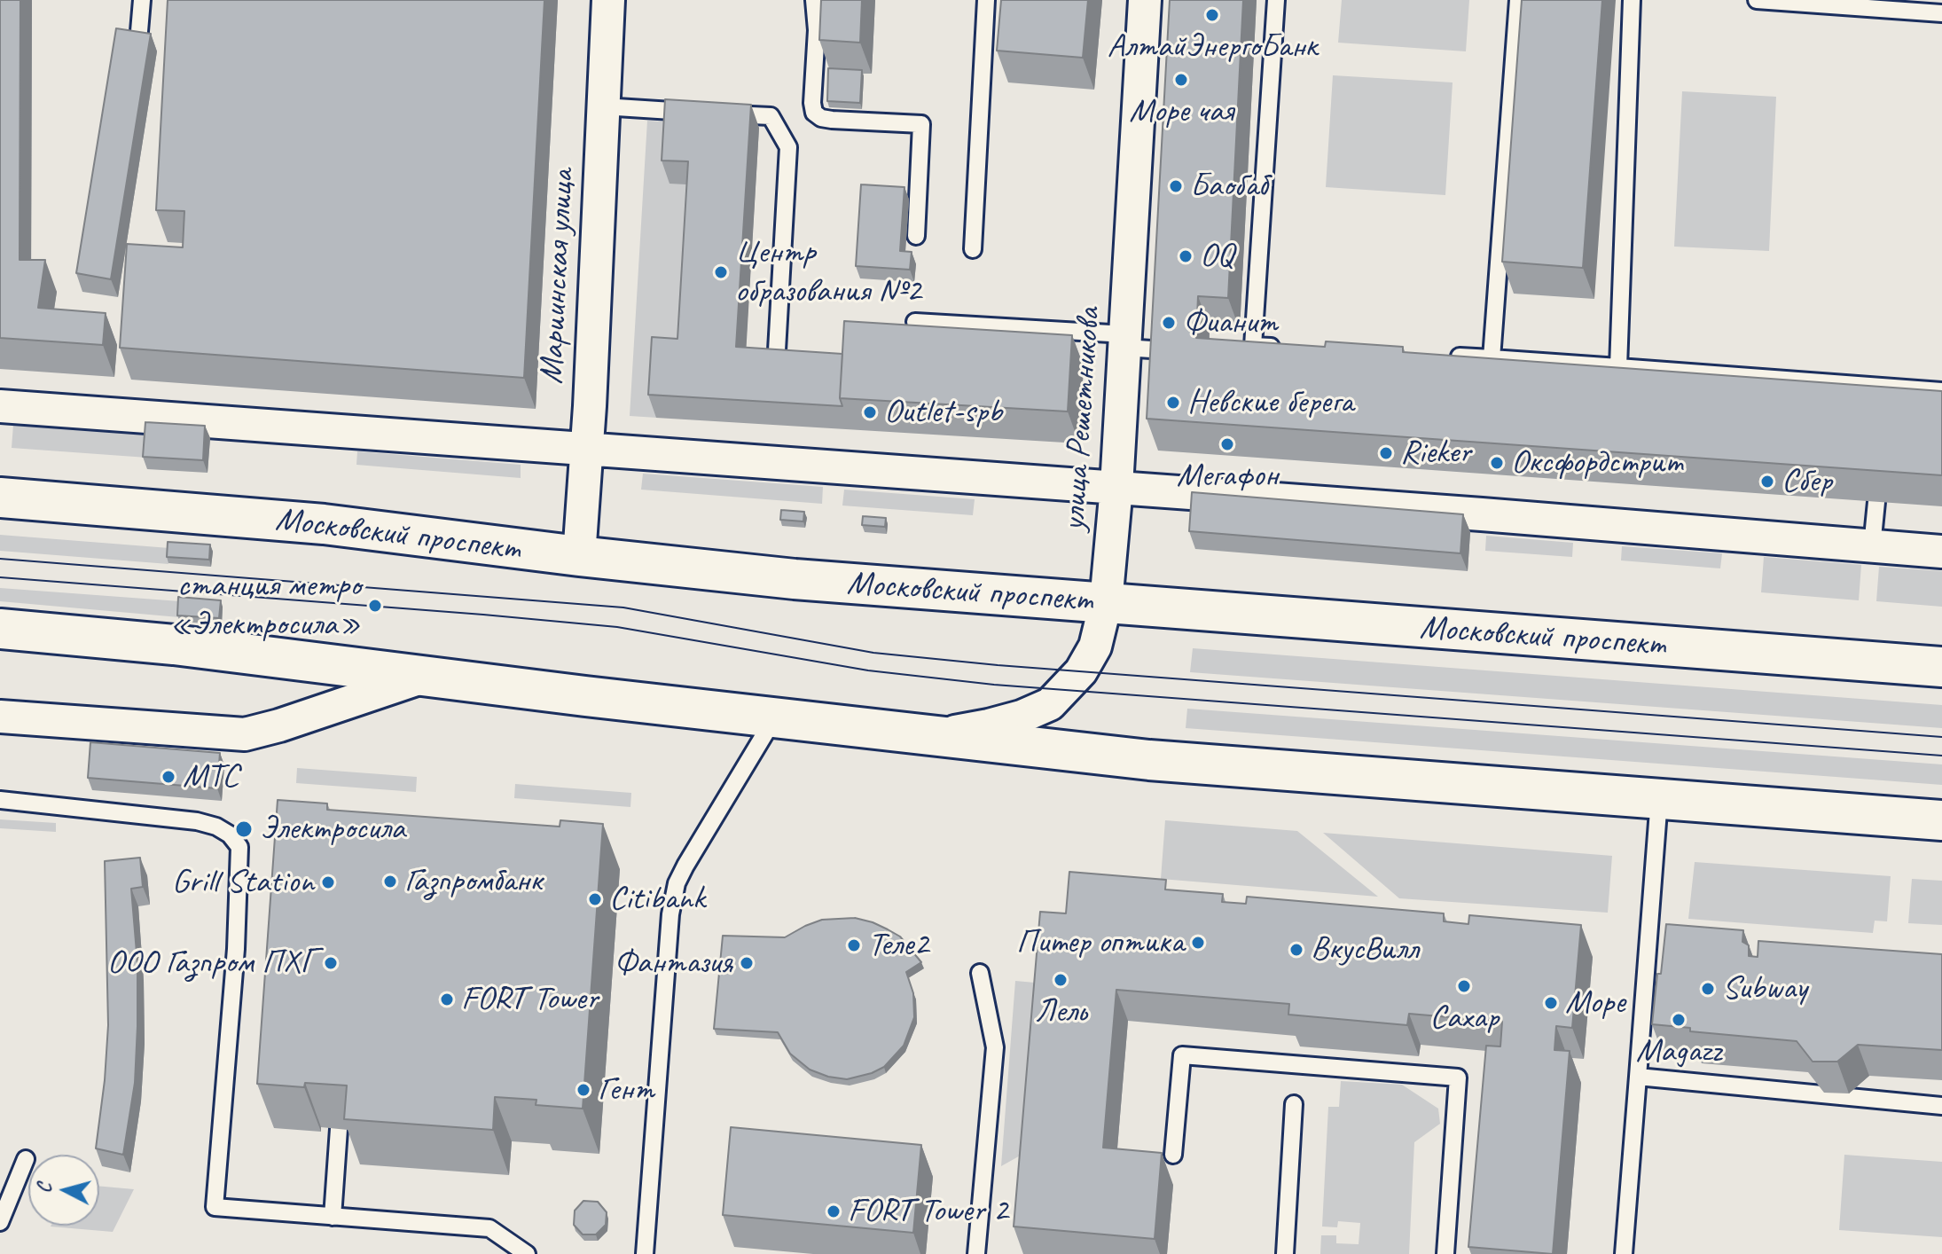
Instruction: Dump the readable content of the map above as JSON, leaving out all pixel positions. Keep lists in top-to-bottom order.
{
  "streets": {
    "main road": ["Московский проспект"],
    "street": ["Мариинская улица", "улица Решетникова"]
  },
  "crossings": [
    ["Мариинская улица", "Московский проспект"],
    ["улица Решетникова", "Московский проспект"]
  ],
  "places": [
    "АлтайЭнергоБанк",
    "Море чая",
    "Баобаб",
    "OQ",
    "Центр образования №2",
    "Фианит",
    "Невские берега",
    "Outlet-spb",
    "Мегафон",
    "Rieker",
    "Оксфордстрит",
    "Сбер",
    "станция метро «Электросила»",
    "МТС",
    "Электросила",
    "Газпромбанк",
    "Grill Station",
    "Citibank",
    "Питер оптика",
    "Теле2",
    "ВкусВилл",
    "ООО Газпром ПХГ",
    "Фантазия",
    "Лель",
    "Сахар",
    "Subway",
    "FORT Tower",
    "Море",
    "Magazz",
    "Гент",
    "FORT Tower 2"
  ],
  "north": "left"
}
